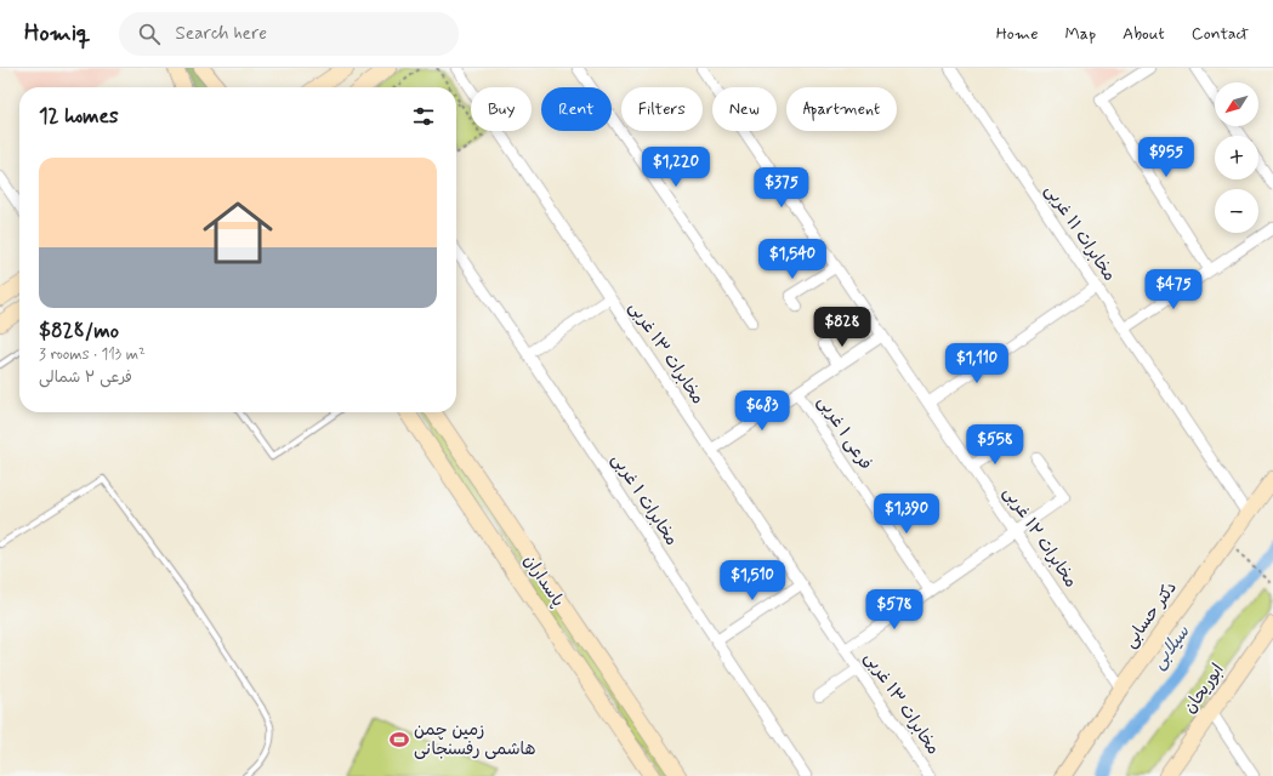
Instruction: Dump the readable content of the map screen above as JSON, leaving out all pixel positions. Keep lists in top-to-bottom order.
{
  "streets": {
    "main road": ["پاسداران", "دکتر حسابی", "ابوریحان"],
    "street": [
      "مخابرات ۱۱ غربی",
      "مخابرات ۱۳ غربی",
      "فرعی ۱ غربی",
      "مخابرات ۱ غربی",
      "مخابرات ۱۲ غربی"
    ]
  },
  "crossings": [
    ["مخابرات ۱۱ غربی", "دکتر حسابی"],
    ["مخابرات ۱۲ غربی", "دکتر حسابی"]
  ],
  "water": ["سیلابی"],
  "places": {
    "sports": ["زمین چمن هاشمی رفسنجانی"]
  },
  "north": "bottom left",
  "page": {
    "header": "Homiq",
    "search": "Search here",
    "nav": [
      "Home",
      "Map",
      "About",
      "Contact"
    ],
    "map_buttons": ["+", "−"],
    "chip": [
      "Buy",
      "Rent",
      "Filters",
      "New",
      "Apartment"
    ],
    "heading": "12 homes",
    "price": [
      "$955",
      "$1,220",
      "$375",
      "$1,540",
      "$475",
      "$828",
      "$1,110",
      "$683",
      "$558",
      "$1,390",
      "$1,510",
      "$578"
    ],
    "list": [
      {
        "name": "$828/mo",
        "note": "3 rooms · 113 m² · فرعی ۲ شمالی"
      }
    ]
  }
}
